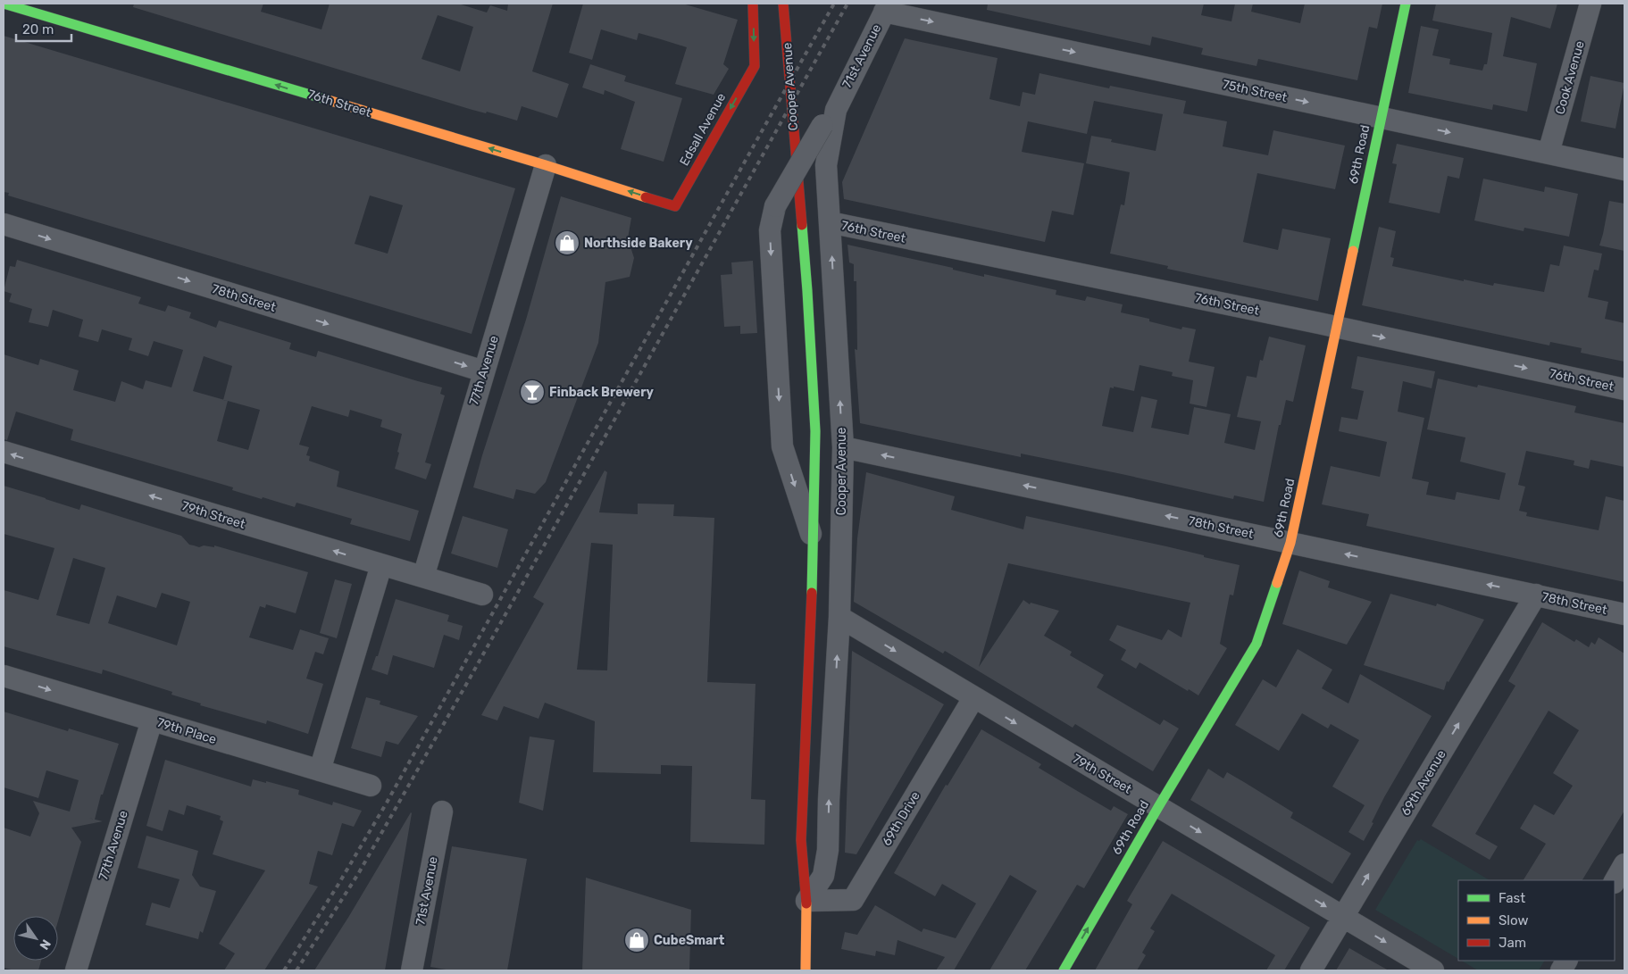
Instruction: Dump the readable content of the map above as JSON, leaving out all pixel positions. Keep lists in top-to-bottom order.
{
  "streets": {
    "street": [
      "71st Avenue",
      "Cook Avenue",
      "Cooper Avenue",
      "75th Street",
      "76th Street",
      "Edsall Avenue",
      "69th Road",
      "78th Street",
      "77th Avenue",
      "79th Street",
      "79th Place",
      "69th Avenue",
      "69th Drive"
    ]
  },
  "crossings": [
    ["71st Avenue", "Cooper Avenue"],
    ["71st Avenue", "75th Street"],
    ["Cook Avenue", "75th Street"],
    ["Cooper Avenue", "76th Street"],
    ["Cooper Avenue", "78th Street"],
    ["Cooper Avenue", "79th Street"],
    ["Cooper Avenue", "69th Drive"],
    ["75th Street", "69th Road"],
    ["76th Street", "Edsall Avenue"],
    ["76th Street", "69th Road"],
    ["76th Street", "77th Avenue"],
    ["69th Road", "78th Street"],
    ["69th Road", "79th Street"],
    ["78th Street", "77th Avenue"],
    ["78th Street", "69th Avenue"],
    ["77th Avenue", "79th Street"],
    ["77th Avenue", "79th Place"],
    ["79th Street", "69th Avenue"],
    ["79th Street", "69th Drive"]
  ],
  "one_way": [
    "75th Street",
    "Edsall Avenue",
    "79th Place",
    "69th Avenue"
  ],
  "places": {
    "shop": ["Northside Bakery", "CubeSmart"],
    "bar": ["Finback Brewery"]
  },
  "legend": ["Fast", "Slow", "Jam"],
  "scale_bar": "20 m",
  "north": "bottom right"
}
